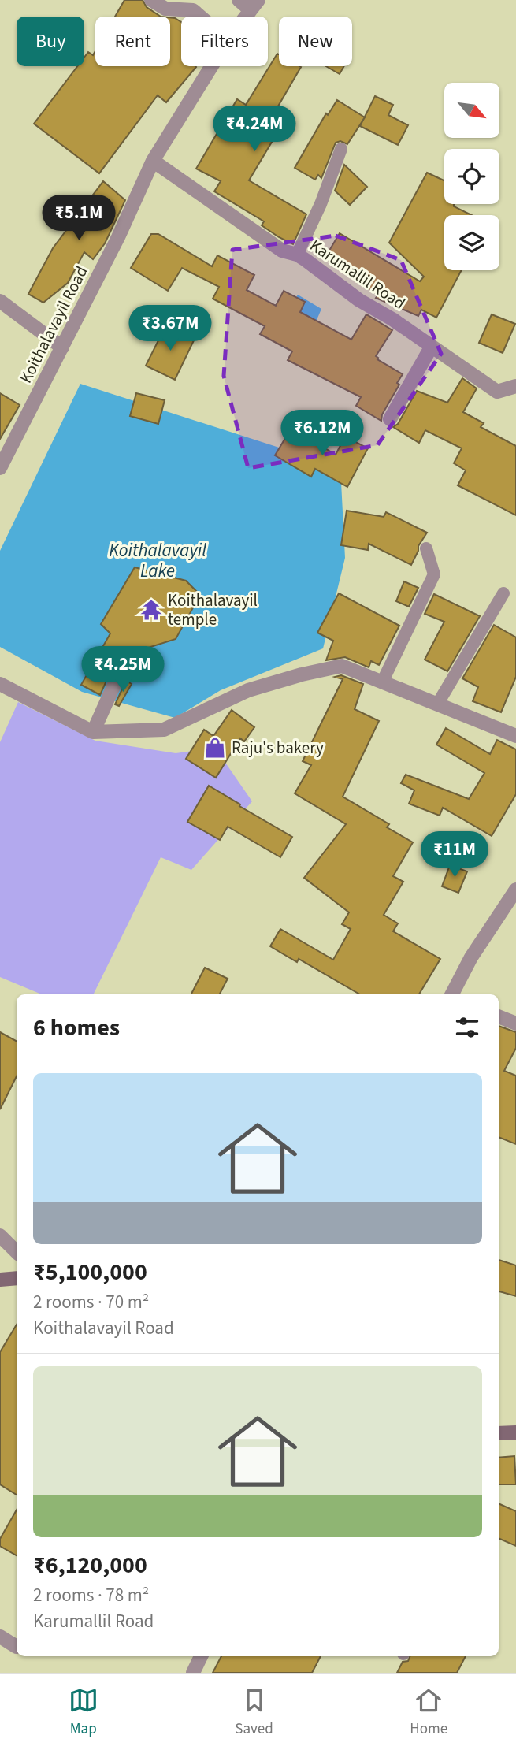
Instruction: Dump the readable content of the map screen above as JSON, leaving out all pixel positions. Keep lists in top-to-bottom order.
{
  "streets": {
    "street": ["Karumallil Road", "Koithalavayil Road"]
  },
  "crossings": [
    ["Karumallil Road", "Koithalavayil Road"]
  ],
  "water": ["Koithalavayil Lake"],
  "places": {
    "temple": ["Koithalavayil temple"],
    "shop": ["Raju's bakery"]
  },
  "north": "bottom right",
  "page": {
    "chip": [
      "Buy",
      "Rent",
      "Filters",
      "New"
    ],
    "price": [
      "₹4.24M",
      "₹5.1M",
      "₹3.67M",
      "₹6.12M",
      "₹4.25M",
      "₹11M"
    ],
    "heading": "6 homes",
    "list": [
      {
        "name": "₹5,100,000",
        "note": "2 rooms · 70 m² · Koithalavayil Road"
      },
      {
        "name": "₹6,120,000",
        "note": "2 rooms · 78 m² · Karumallil Road"
      }
    ],
    "tabs": ["Map", "Saved", "Home"]
  }
}
